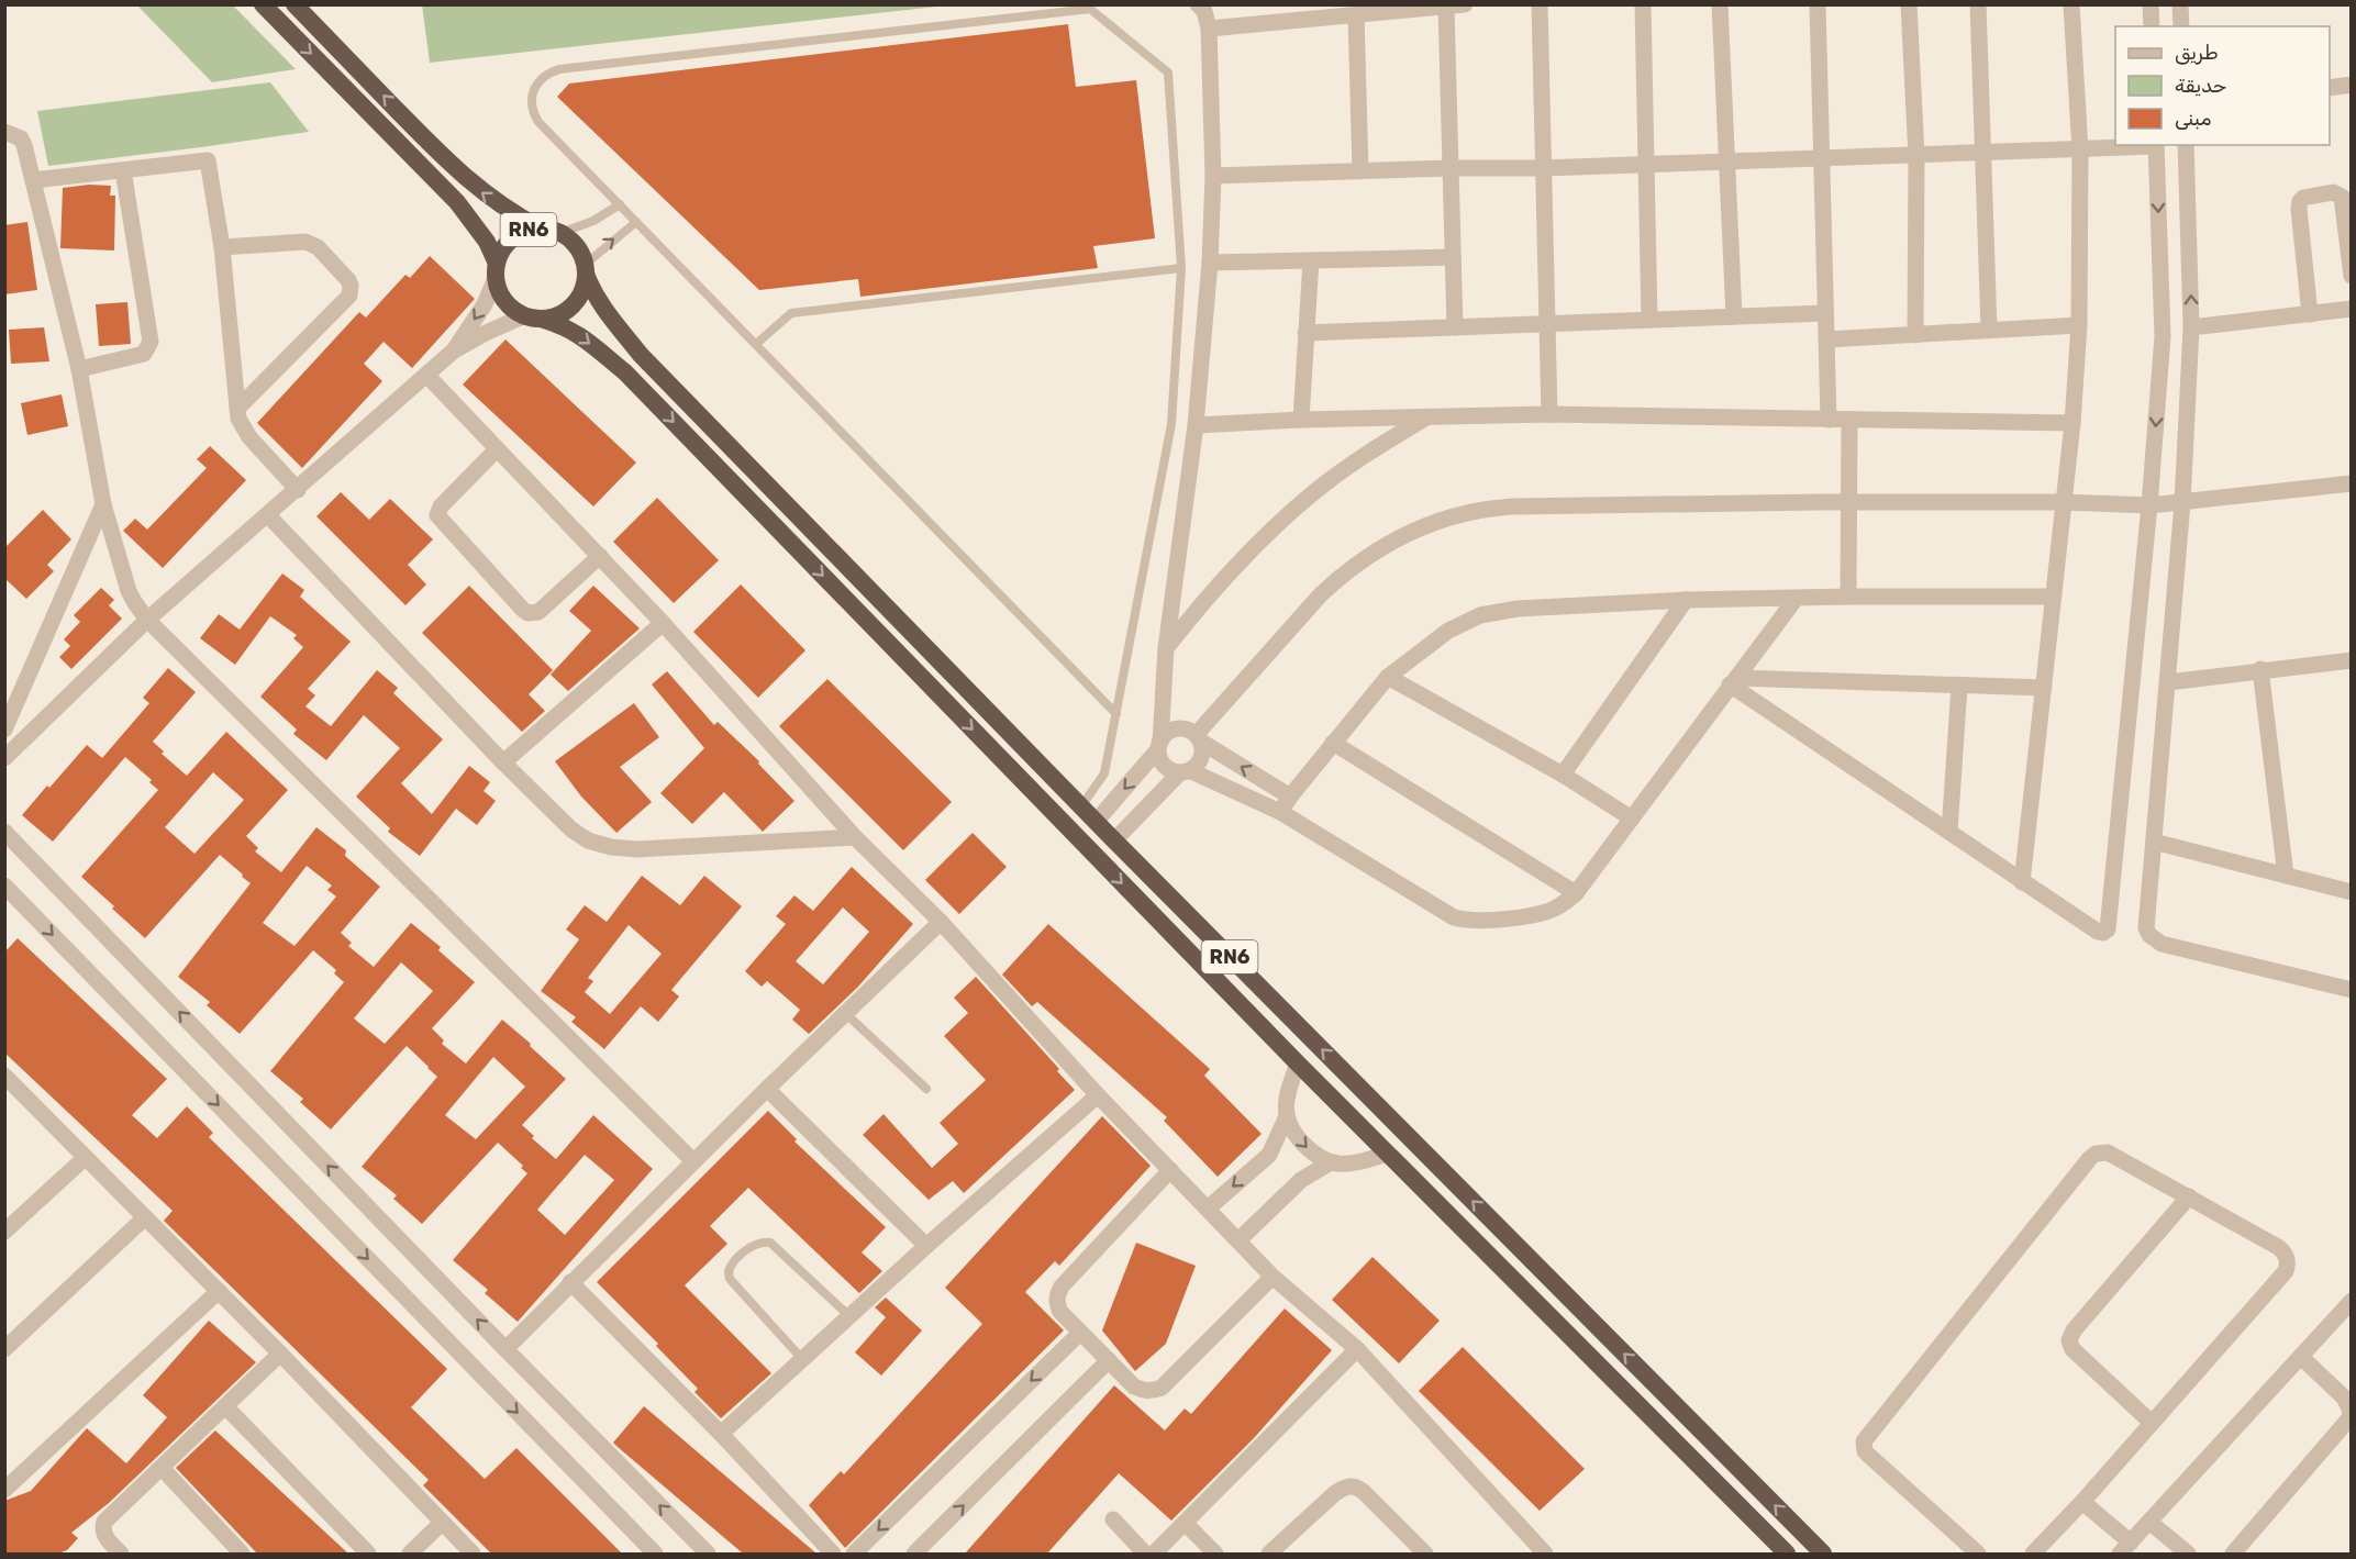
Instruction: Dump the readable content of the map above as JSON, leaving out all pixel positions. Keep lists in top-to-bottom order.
{
  "streets": {
    "highway": ["RN6"]
  },
  "legend": ["طريق", "حديقة", "مبنى"]
}
